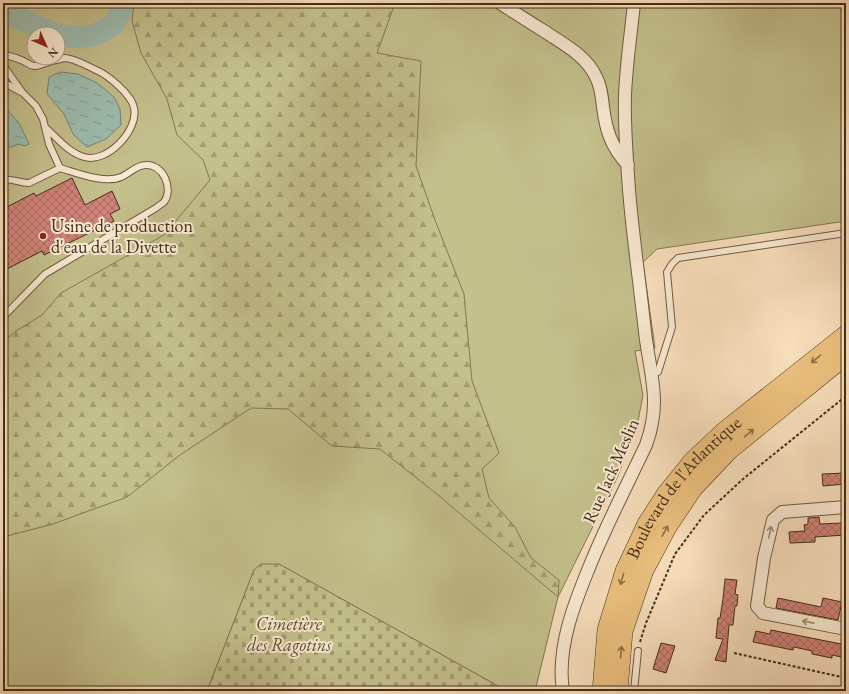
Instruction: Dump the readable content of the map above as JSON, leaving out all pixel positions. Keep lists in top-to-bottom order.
{
  "streets": {
    "main road": ["Boulevard de l'Atlantique"],
    "street": ["Rue Jack Meslin"]
  },
  "parks": ["Cimetière des Ragotins"],
  "places": ["Usine de production d'eau de la Divette"],
  "north": "bottom right"
}
